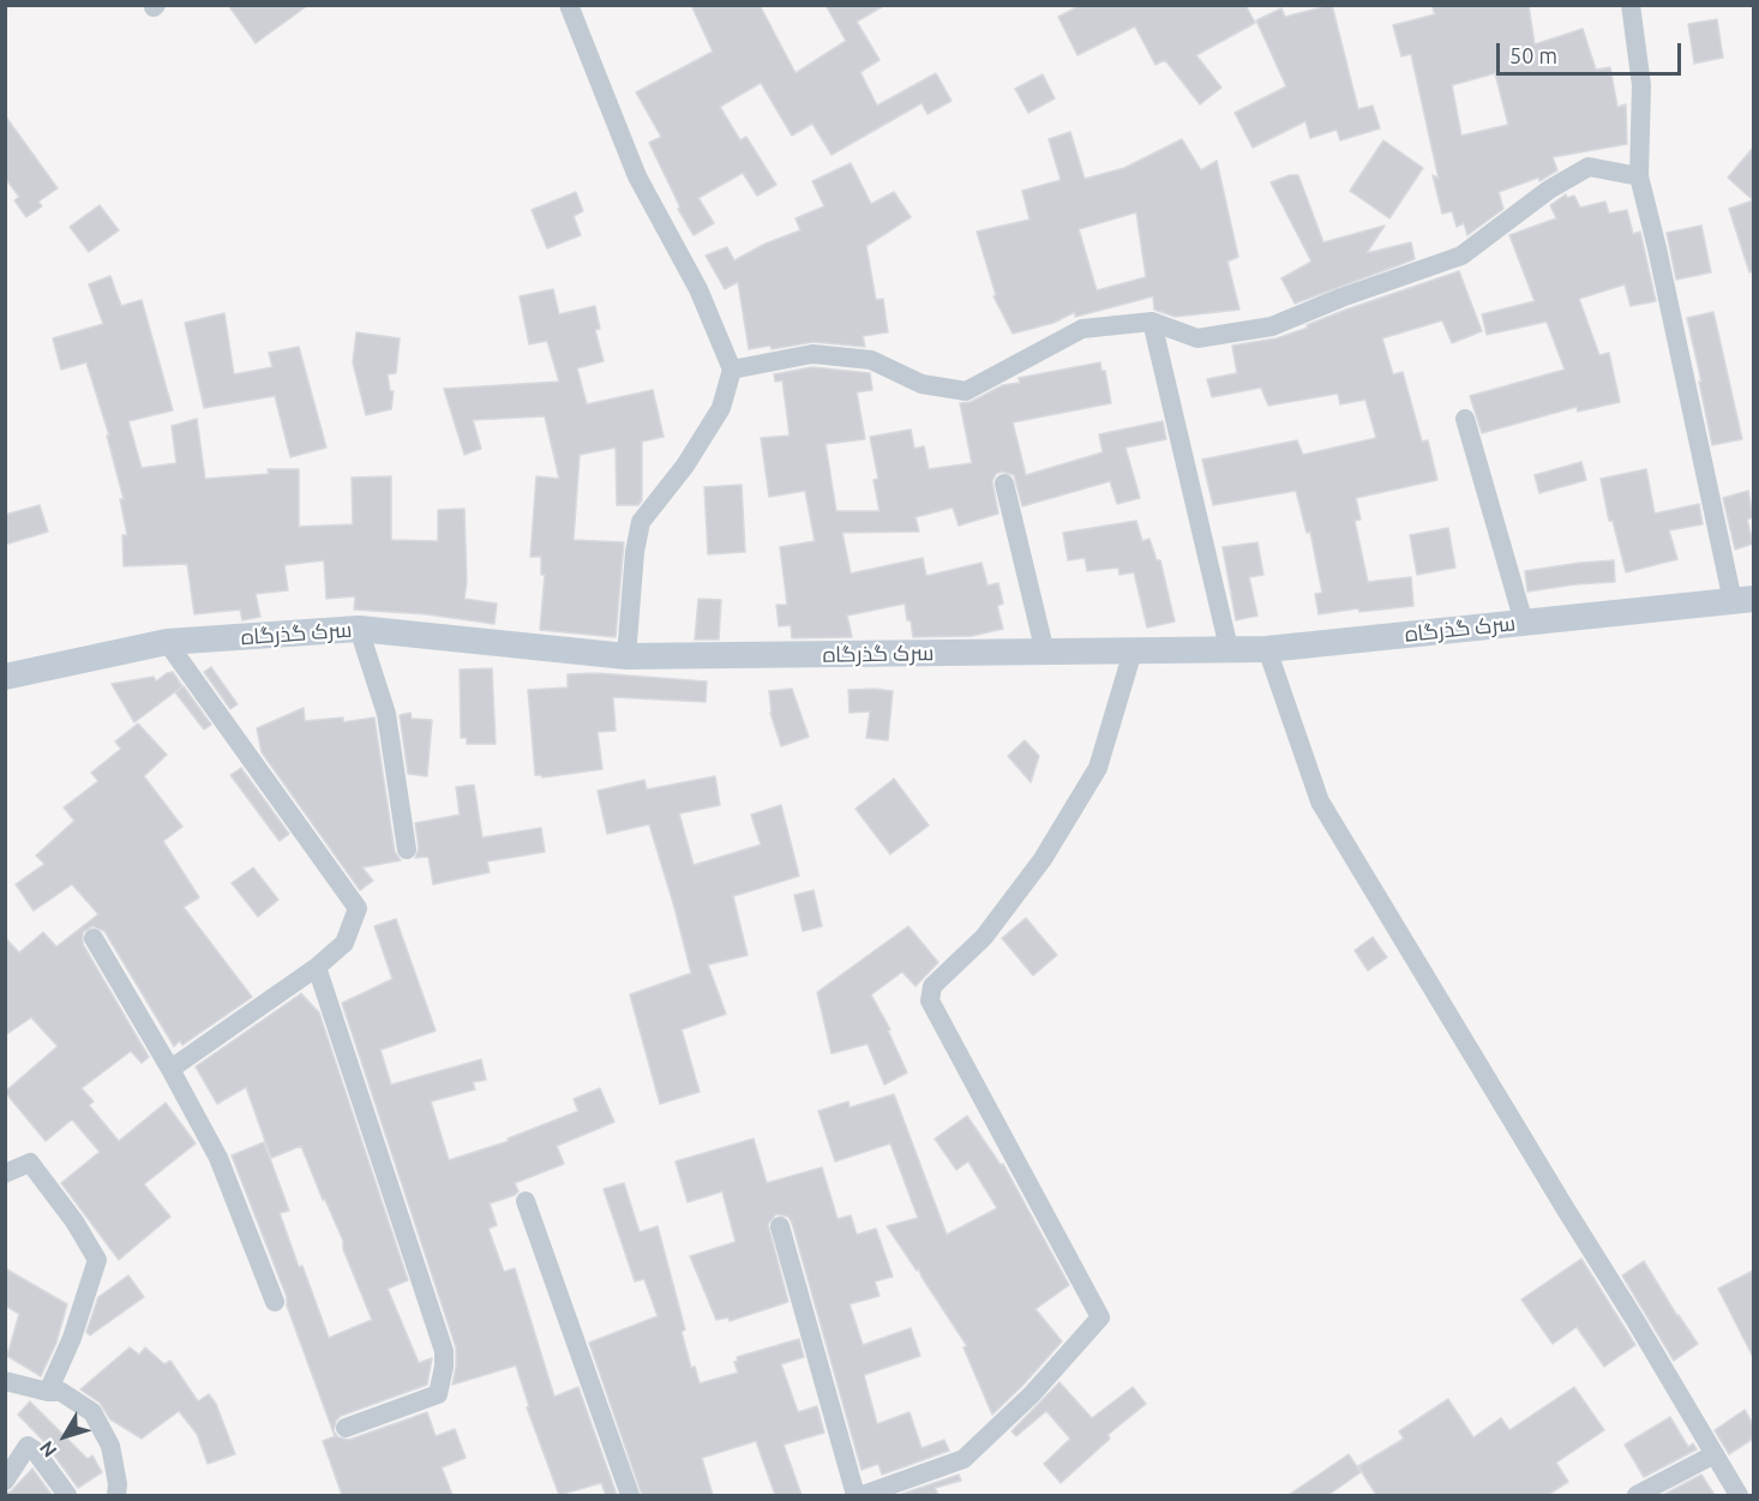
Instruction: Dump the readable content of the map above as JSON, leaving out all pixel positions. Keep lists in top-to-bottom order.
{
  "streets": {
    "street": ["سرک گذرگاه"]
  },
  "scale_bar": "50 m",
  "north": "bottom left"
}
